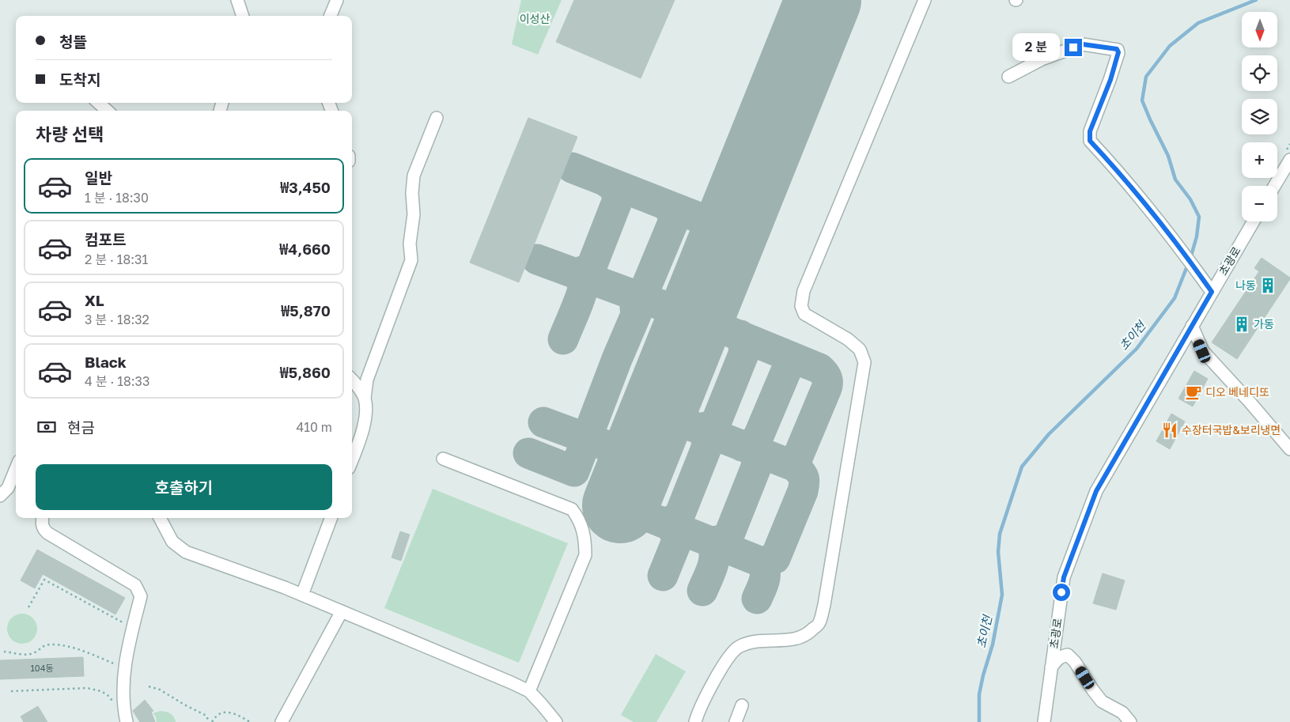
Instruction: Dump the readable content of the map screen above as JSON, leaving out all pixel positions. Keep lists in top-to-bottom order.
{
  "streets": {
    "street": ["초광로"]
  },
  "water": ["초이천"],
  "parks": ["이성산"],
  "places": {
    "building": ["나동", "가동"],
    "cafe": ["디오 베네디또"],
    "restaurant": ["수장터국밥&보리냉면"]
  },
  "house_numbers": ["104동"],
  "north": "bottom",
  "page": {
    "map_buttons": ["+", "−"],
    "banner": ["청뜰", "도착지"],
    "bubble": "2 분",
    "heading": "차량 선택",
    "list": [
      {
        "name": "일반",
        "note": "1 분 · 18:30",
        "value": "₩3,450"
      },
      {
        "name": "컴포트",
        "note": "2 분 · 18:31",
        "value": "₩4,660"
      },
      {
        "name": "XL",
        "note": "3 분 · 18:32",
        "value": "₩5,870"
      },
      {
        "name": "Black",
        "note": "4 분 · 18:33",
        "value": "₩5,860"
      }
    ],
    "pay": ["현금", "410 m"],
    "buttons": "호출하기"
  }
}
